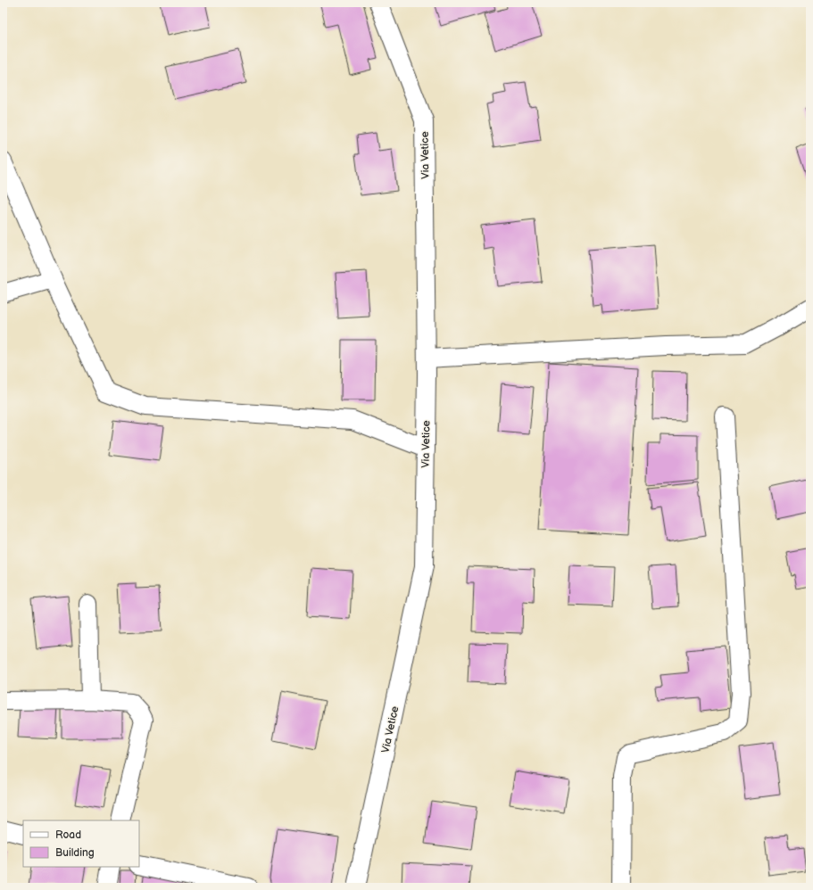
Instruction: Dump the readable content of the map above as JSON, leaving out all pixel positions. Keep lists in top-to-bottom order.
{
  "streets": {
    "street": ["Via Vetice"]
  },
  "legend": ["Road", "Building"]
}
